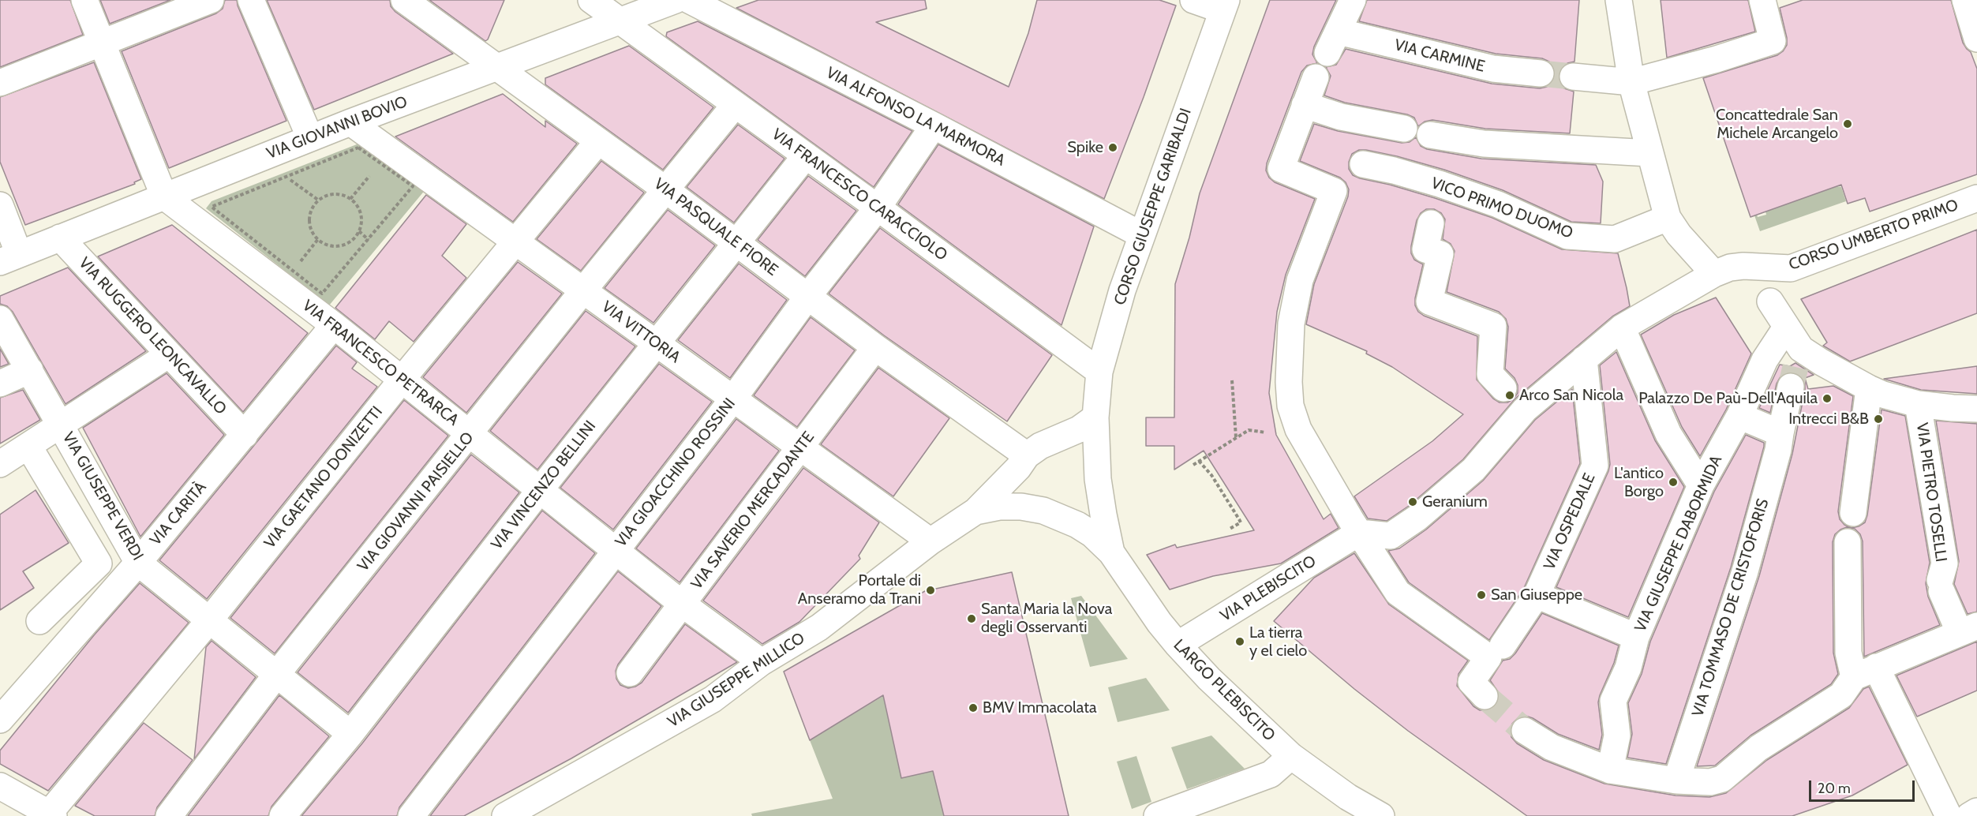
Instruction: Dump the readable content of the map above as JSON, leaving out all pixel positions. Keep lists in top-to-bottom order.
{
  "streets": {
    "street": [
      "VIA CARMINE",
      "VIA ALFONSO LA MARMORA",
      "VIA GIOVANNI BOVIO",
      "VIA FRANCESCO CARACCIOLO",
      "CORSO GIUSEPPE GARIBALDI",
      "VICO PRIMO DUOMO",
      "VIA PASQUALE FIORE",
      "CORSO UMBERTO PRIMO",
      "VIA VITTORIA",
      "VIA RUGGERO LEONCAVALLO",
      "VIA FRANCESCO PETRARCA",
      "VIA GIOACCHINO ROSSINI",
      "VIA GAETANO DONIZETTI",
      "VIA VINCENZO BELLINI",
      "VIA PIETRO TOSELLI",
      "VIA GIUSEPPE VERDI",
      "VIA GIOVANNI PAISIELLO",
      "VIA SAVERIO MERCADANTE",
      "VIA CARITÀ",
      "VIA OSPEDALE",
      "VIA GIUSEPPE DABORMIDA",
      "VIA PLEBISCITO",
      "VIA TOMMASO DE CRISTOFORIS",
      "VIA GIUSEPPE MILLICO",
      "LARGO PLEBISCITO"
    ]
  },
  "crossings": [
    ["VIA ALFONSO LA MARMORA", "CORSO GIUSEPPE GARIBALDI"],
    ["VIA ALFONSO LA MARMORA", "VIA GIOACCHINO ROSSINI"],
    ["VIA GIOVANNI BOVIO", "VIA FRANCESCO CARACCIOLO"],
    ["VIA GIOVANNI BOVIO", "VIA PASQUALE FIORE"],
    ["VIA GIOVANNI BOVIO", "VIA VITTORIA"],
    ["VIA GIOVANNI BOVIO", "VIA RUGGERO LEONCAVALLO"],
    ["VIA GIOVANNI BOVIO", "VIA FRANCESCO PETRARCA"],
    ["VIA FRANCESCO CARACCIOLO", "CORSO GIUSEPPE GARIBALDI"],
    ["VIA FRANCESCO CARACCIOLO", "VIA GIOACCHINO ROSSINI"],
    ["VIA FRANCESCO CARACCIOLO", "VIA VINCENZO BELLINI"],
    ["VIA FRANCESCO CARACCIOLO", "VIA GIOVANNI PAISIELLO"],
    ["CORSO GIUSEPPE GARIBALDI", "LARGO PLEBISCITO"],
    ["VIA PASQUALE FIORE", "VIA GIOACCHINO ROSSINI"],
    ["VIA PASQUALE FIORE", "VIA GAETANO DONIZETTI"],
    ["VIA PASQUALE FIORE", "VIA VINCENZO BELLINI"],
    ["VIA PASQUALE FIORE", "VIA GIOVANNI PAISIELLO"],
    ["VIA PASQUALE FIORE", "VIA SAVERIO MERCADANTE"],
    ["CORSO UMBERTO PRIMO", "VIA OSPEDALE"],
    ["CORSO UMBERTO PRIMO", "VIA PLEBISCITO"],
    ["VIA VITTORIA", "VIA GIOACCHINO ROSSINI"],
    ["VIA VITTORIA", "VIA GAETANO DONIZETTI"],
    ["VIA VITTORIA", "VIA VINCENZO BELLINI"],
    ["VIA VITTORIA", "VIA GIOVANNI PAISIELLO"],
    ["VIA VITTORIA", "VIA SAVERIO MERCADANTE"],
    ["VIA VITTORIA", "VIA GIUSEPPE MILLICO"],
    ["VIA RUGGERO LEONCAVALLO", "VIA CARITÀ"],
    ["VIA FRANCESCO PETRARCA", "VIA GIOACCHINO ROSSINI"],
    ["VIA FRANCESCO PETRARCA", "VIA GAETANO DONIZETTI"],
    ["VIA FRANCESCO PETRARCA", "VIA VINCENZO BELLINI"],
    ["VIA FRANCESCO PETRARCA", "VIA GIOVANNI PAISIELLO"],
    ["VIA FRANCESCO PETRARCA", "VIA SAVERIO MERCADANTE"],
    ["VIA FRANCESCO PETRARCA", "VIA CARITÀ"],
    ["VIA FRANCESCO PETRARCA", "VIA GIUSEPPE MILLICO"],
    ["VIA GAETANO DONIZETTI", "VIA GIUSEPPE VERDI"],
    ["VIA VINCENZO BELLINI", "VIA GIUSEPPE VERDI"],
    ["VIA GIUSEPPE VERDI", "VIA GIOVANNI PAISIELLO"],
    ["VIA GIUSEPPE VERDI", "VIA CARITÀ"],
    ["VIA PLEBISCITO", "LARGO PLEBISCITO"]
  ],
  "places": [
    "Concattedrale San Michele Arcangelo",
    "Spike",
    "Arco San Nicola",
    "Palazzo De Paù-Dell'Aquila",
    "Intrecci B&B",
    "L'antico Borgo",
    "Geranium",
    "Portale di Anseramo da Trani",
    "San Giuseppe",
    "Santa Maria la Nova degli Osservanti",
    "La tierra y el cielo",
    "BMV Immacolata"
  ],
  "scale_bar": "20 m"
}
